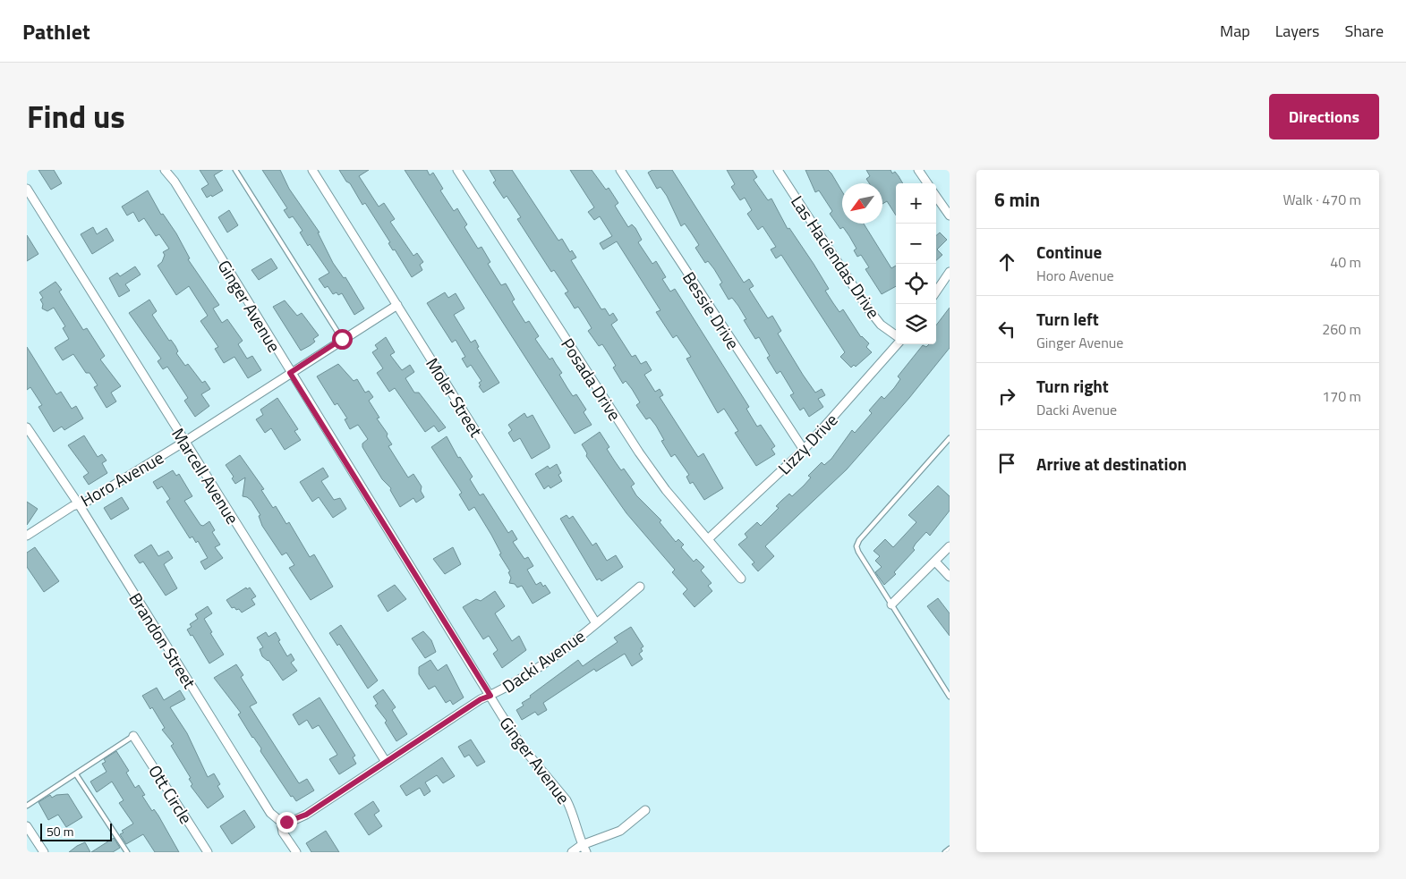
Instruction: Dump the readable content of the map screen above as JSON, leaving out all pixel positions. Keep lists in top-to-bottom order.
{
  "streets": {
    "street": [
      "Las Haciendas Drive",
      "Ginger Avenue",
      "Bessie Drive",
      "Posada Drive",
      "Moler Street",
      "Lizzy Drive",
      "Marcell Avenue",
      "Horo Avenue",
      "Brandon Street",
      "Dacki Avenue",
      "Ott Circle"
    ]
  },
  "crossings": [
    ["Ginger Avenue", "Horo Avenue"],
    ["Ginger Avenue", "Dacki Avenue"],
    ["Bessie Drive", "Lizzy Drive"],
    ["Posada Drive", "Lizzy Drive"],
    ["Moler Street", "Horo Avenue"],
    ["Moler Street", "Dacki Avenue"],
    ["Marcell Avenue", "Horo Avenue"],
    ["Marcell Avenue", "Dacki Avenue"],
    ["Horo Avenue", "Brandon Street"],
    ["Brandon Street", "Dacki Avenue"]
  ],
  "scale_bar": "50 m",
  "north": "bottom left",
  "page": {
    "header": "Pathlet",
    "nav": ["Map", "Layers", "Share"],
    "title": "Find us",
    "buttons": "Directions",
    "heading": ["6 min", "Walk · 470 m"],
    "map_buttons": ["+", "−"],
    "list": [
      ["Continue", "Horo Avenue", "40 m"],
      ["Turn left", "Ginger Avenue", "260 m"],
      ["Turn right", "Dacki Avenue", "170 m"],
      "Arrive at destination"
    ],
    "scale": "50 m"
  }
}
